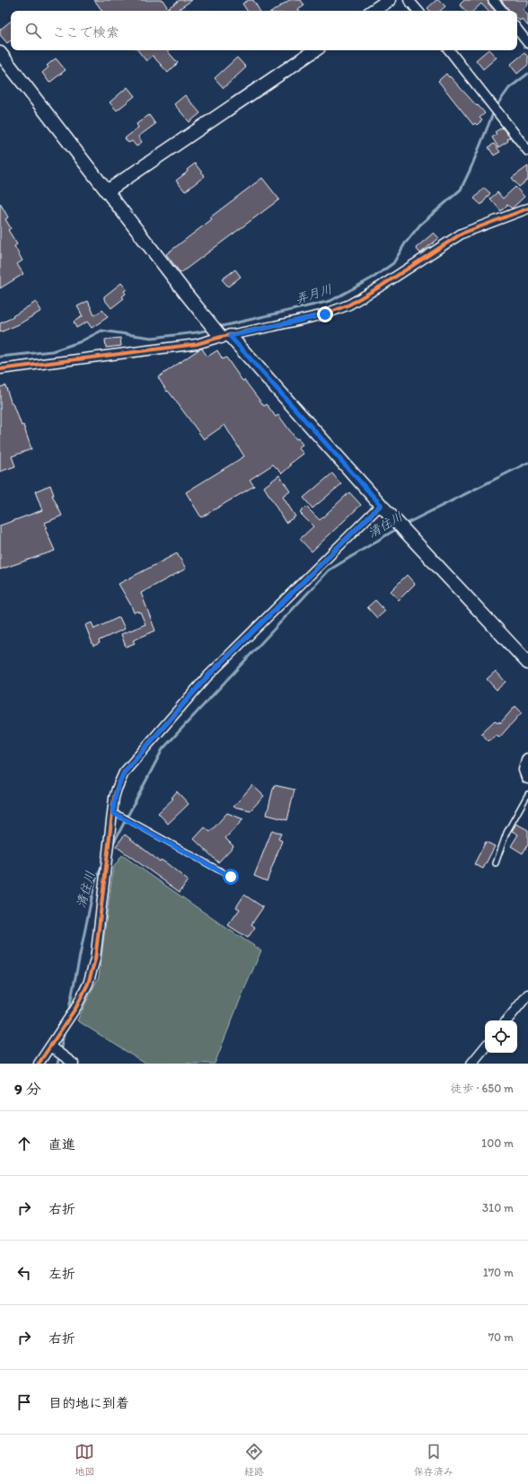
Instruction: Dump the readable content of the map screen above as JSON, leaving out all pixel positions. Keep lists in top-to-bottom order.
{
  "water": ["弄月川", "清住川"],
  "page": {
    "search": "ここで検索",
    "heading": ["9 分", "徒歩 · 650 m"],
    "list": [
      ["直進", "100 m"],
      ["右折", "310 m"],
      ["左折", "170 m"],
      ["右折", "70 m"],
      "目的地に到着"
    ],
    "nav": ["地図", "経路", "保存済み"]
  }
}
